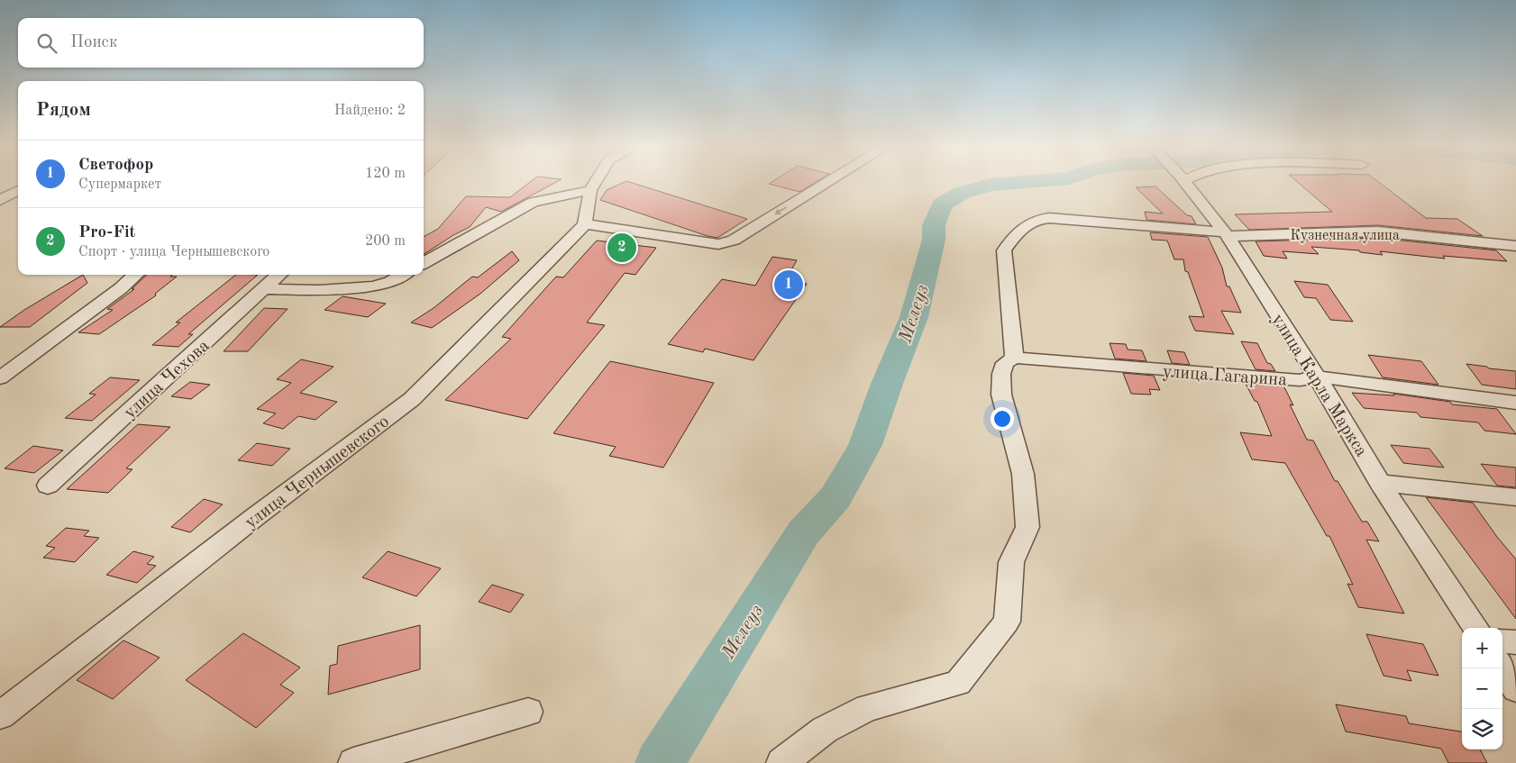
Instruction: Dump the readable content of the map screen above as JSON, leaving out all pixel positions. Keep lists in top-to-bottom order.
{
  "streets": {
    "street": [
      "Кузнечная улица",
      "улица Гагарина",
      "улица Чехова",
      "улица Карла Маркса",
      "улица Чернышевского"
    ]
  },
  "crossings": [
    ["Кузнечная улица", "улица Гагарина"],
    ["Кузнечная улица", "улица Карла Маркса"],
    ["улица Гагарина", "улица Карла Маркса"]
  ],
  "water": ["Мелеуз"],
  "page": {
    "search": "Поиск",
    "heading": ["Рядом", "Найдено: 2"],
    "list": [
      {
        "mark": "1",
        "name": "Светофор",
        "note": "Супермаркет",
        "value": "120 m"
      },
      {
        "mark": "2",
        "name": "Pro-Fit",
        "note": "Спорт · улица Чернышевского",
        "value": "200 m"
      }
    ],
    "pins": ["2", "1"],
    "map_buttons": ["+", "−"]
  }
}
